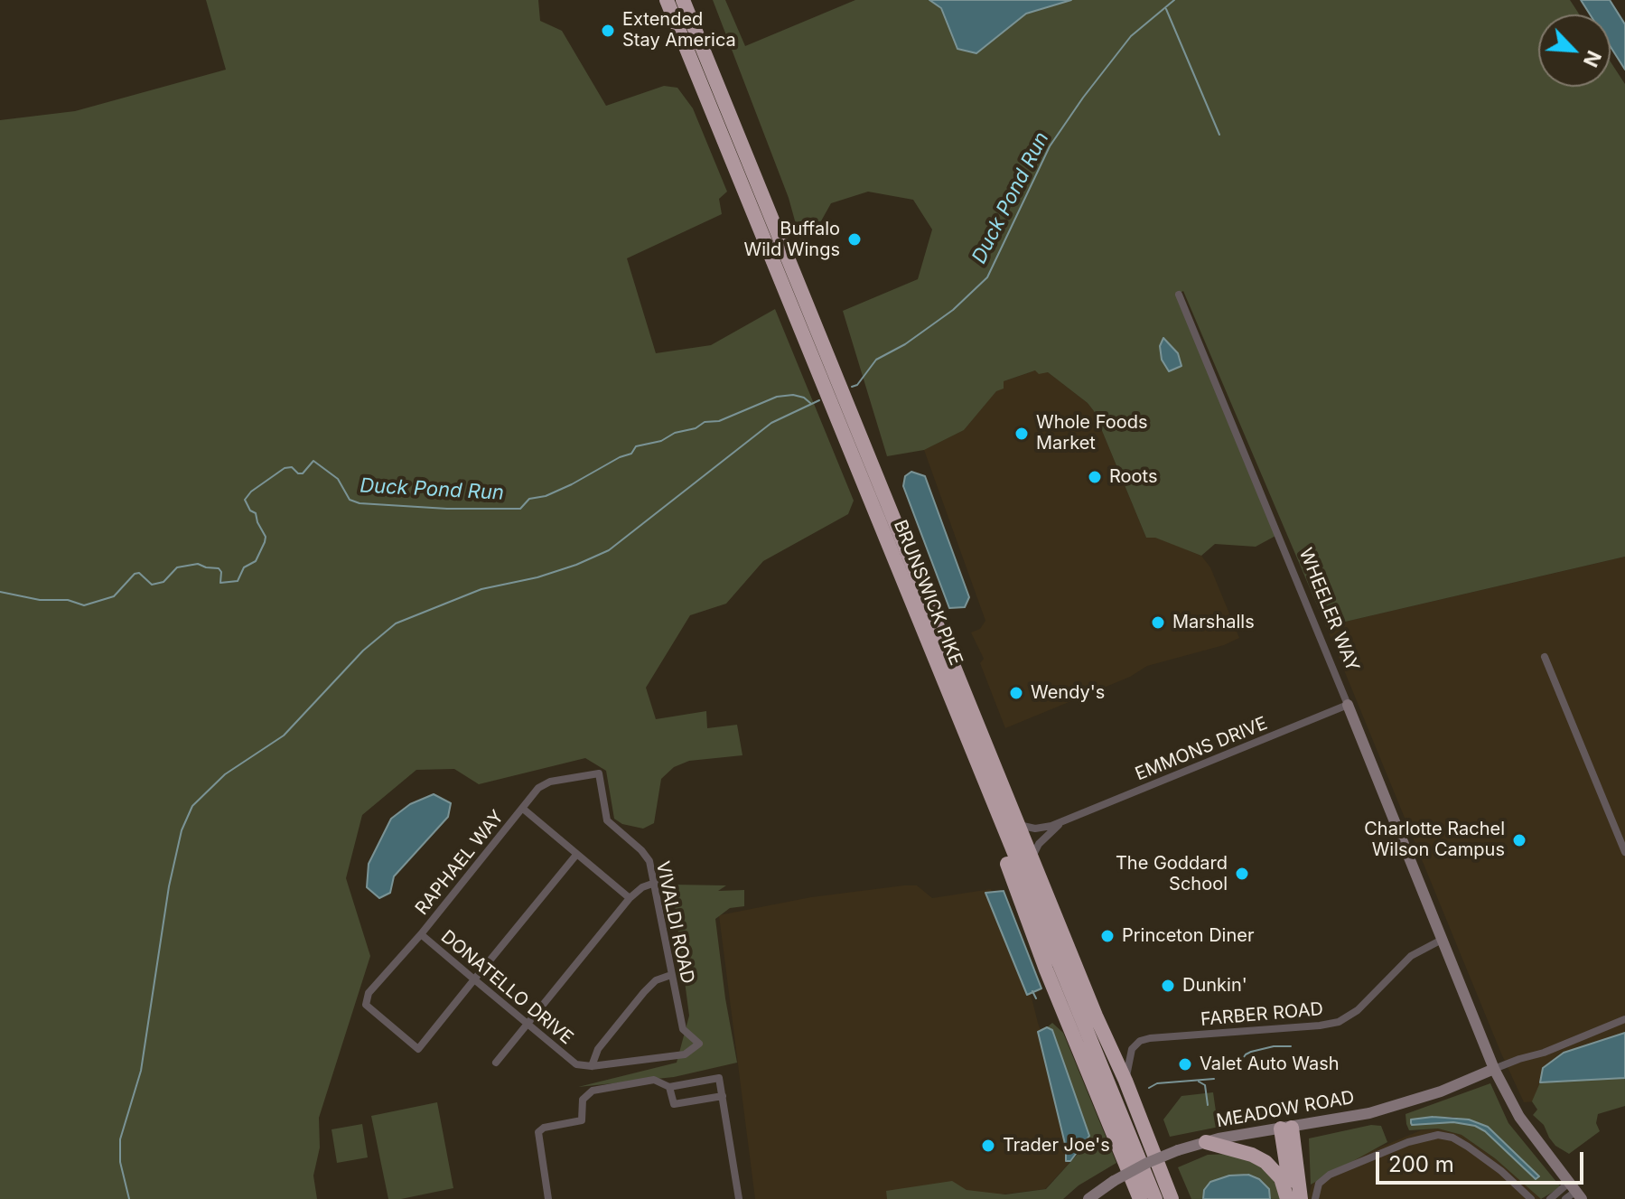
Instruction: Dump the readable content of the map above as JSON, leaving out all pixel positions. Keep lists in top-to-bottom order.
{
  "streets": {
    "highway": ["BRUNSWICK PIKE"],
    "street": [
      "WHEELER WAY",
      "EMMONS DRIVE",
      "RAPHAEL WAY",
      "VIVALDI ROAD",
      "DONATELLO DRIVE",
      "FARBER ROAD",
      "MEADOW ROAD"
    ]
  },
  "crossings": [
    ["BRUNSWICK PIKE", "EMMONS DRIVE"],
    ["BRUNSWICK PIKE", "FARBER ROAD"],
    ["WHEELER WAY", "EMMONS DRIVE"],
    ["WHEELER WAY", "FARBER ROAD"],
    ["WHEELER WAY", "MEADOW ROAD"],
    ["RAPHAEL WAY", "VIVALDI ROAD"],
    ["RAPHAEL WAY", "DONATELLO DRIVE"],
    ["VIVALDI ROAD", "DONATELLO DRIVE"]
  ],
  "water": ["Duck Pond Run"],
  "places": [
    "Extended Stay America",
    "Buffalo Wild Wings",
    "Whole Foods Market",
    "Roots",
    "Marshalls",
    "Wendy's",
    "Charlotte Rachel Wilson Campus",
    "The Goddard School",
    "Princeton Diner",
    "Dunkin'",
    "Valet Auto Wash",
    "Trader Joe's"
  ],
  "scale_bar": "200 m",
  "north": "bottom right"
}
